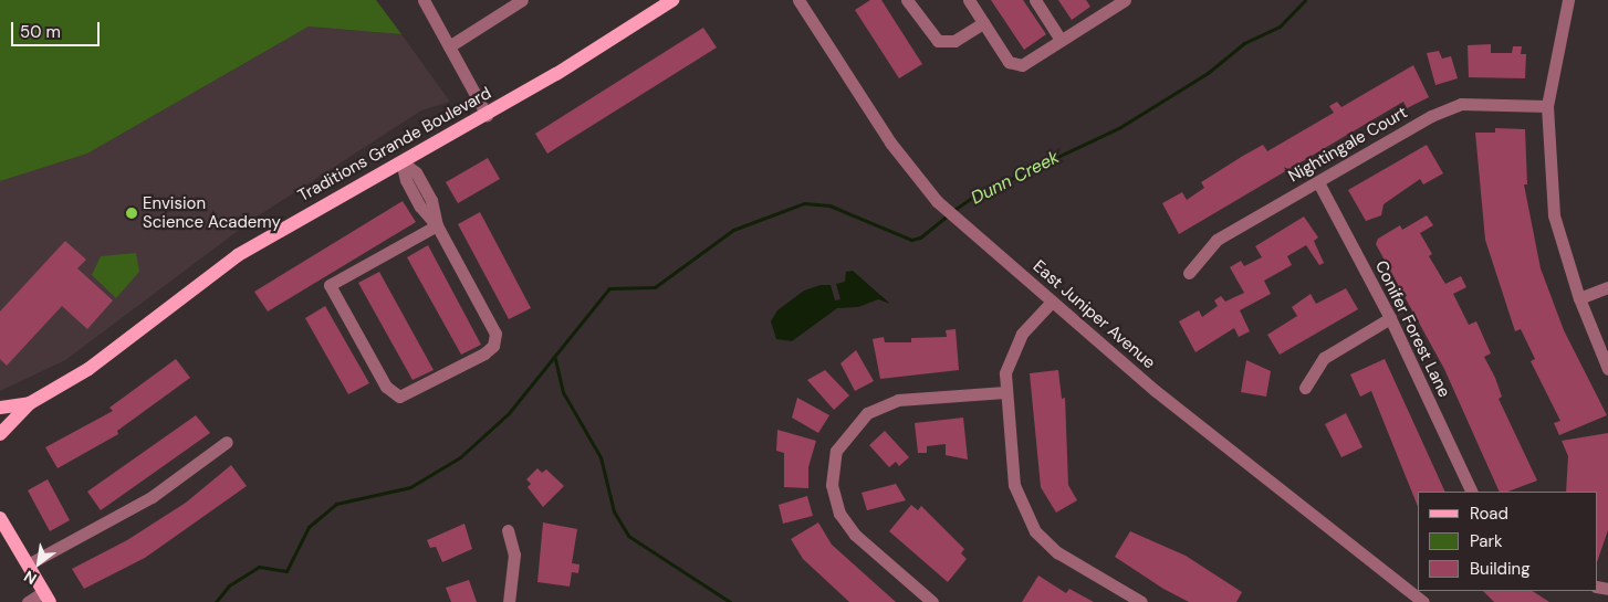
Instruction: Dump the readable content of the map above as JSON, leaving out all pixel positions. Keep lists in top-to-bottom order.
{
  "streets": {
    "main road": ["Traditions Grande Boulevard"],
    "street": ["Nightingale Court", "East Juniper Avenue", "Conifer Forest Lane"]
  },
  "crossings": [
    ["Nightingale Court", "Conifer Forest Lane"]
  ],
  "water": ["Dunn Creek"],
  "places": ["Envision Science Academy"],
  "legend": ["Road", "Park", "Building"],
  "scale_bar": "50 m",
  "north": "bottom left"
}
